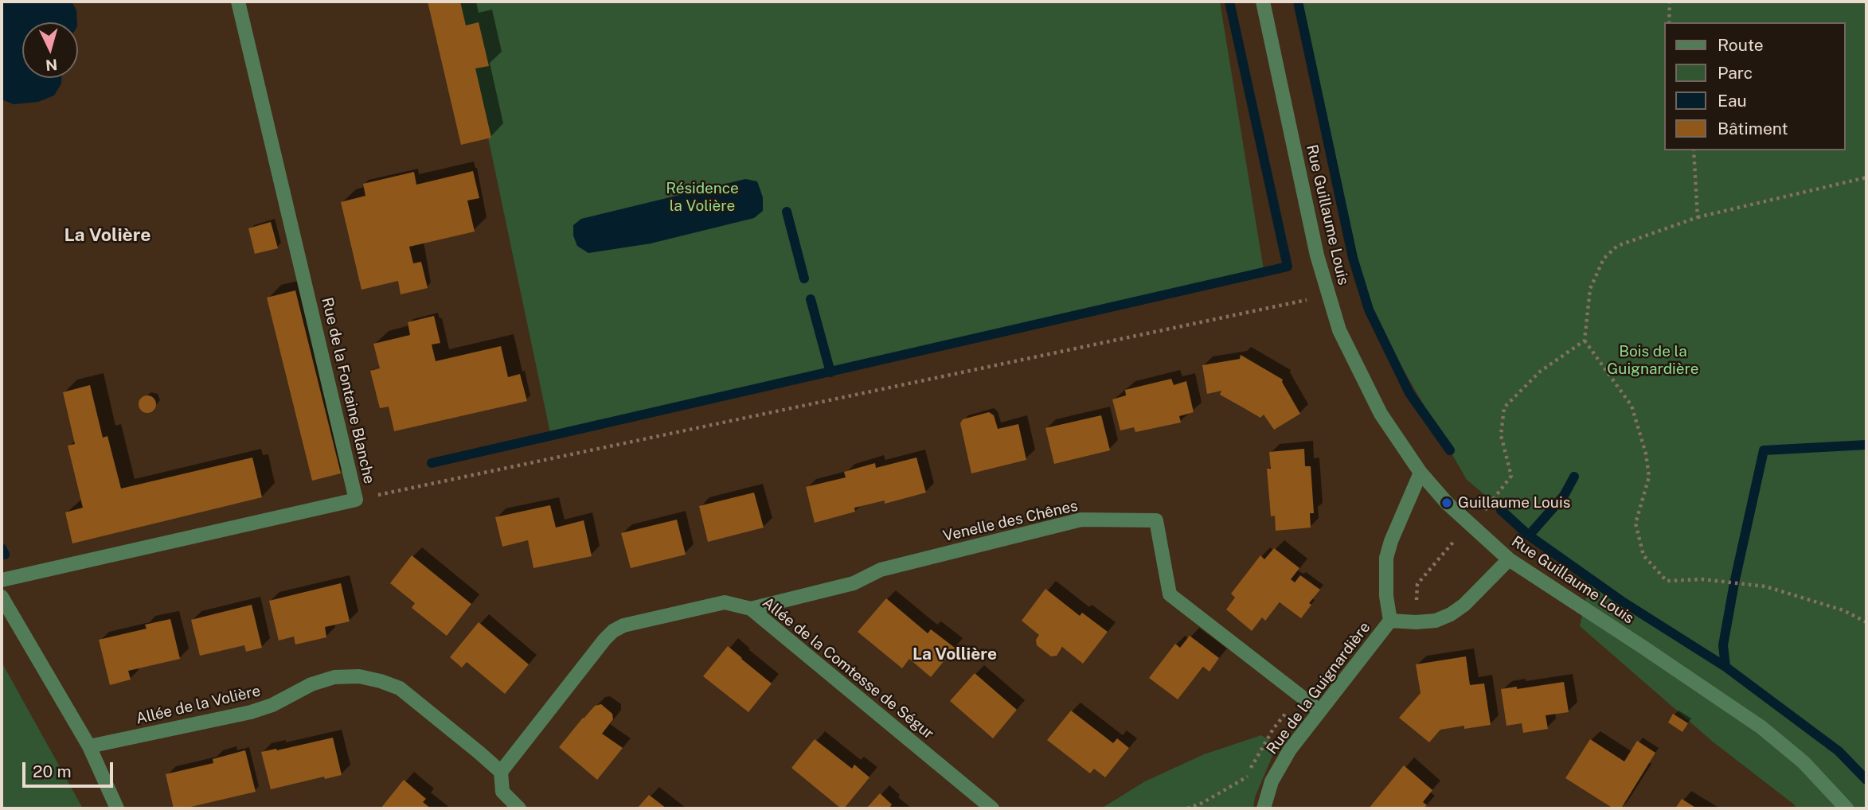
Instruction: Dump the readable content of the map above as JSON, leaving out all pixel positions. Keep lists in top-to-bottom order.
{
  "streets": {
    "street": [
      "Rue Guillaume Louis",
      "Rue de la Fontaine Blanche",
      "Venelle des Chênes",
      "Allée de la Comtesse de Ségur",
      "Rue de la Guignardière",
      "Allée de la Volière"
    ]
  },
  "crossings": [
    ["Venelle des Chênes", "Allée de la Comtesse de Ségur"],
    ["Venelle des Chênes", "Rue de la Guignardière"],
    ["Allée de la Comtesse de Ségur", "Allée de la Volière"]
  ],
  "districts": ["La Volière", "La Vollière"],
  "parks": ["Résidence la Volière", "Bois de la Guignardière"],
  "places": ["Guillaume Louis"],
  "legend": [
    "Route",
    "Parc",
    "Eau",
    "Bâtiment"
  ],
  "scale_bar": "20 m",
  "north": "bottom"
}
